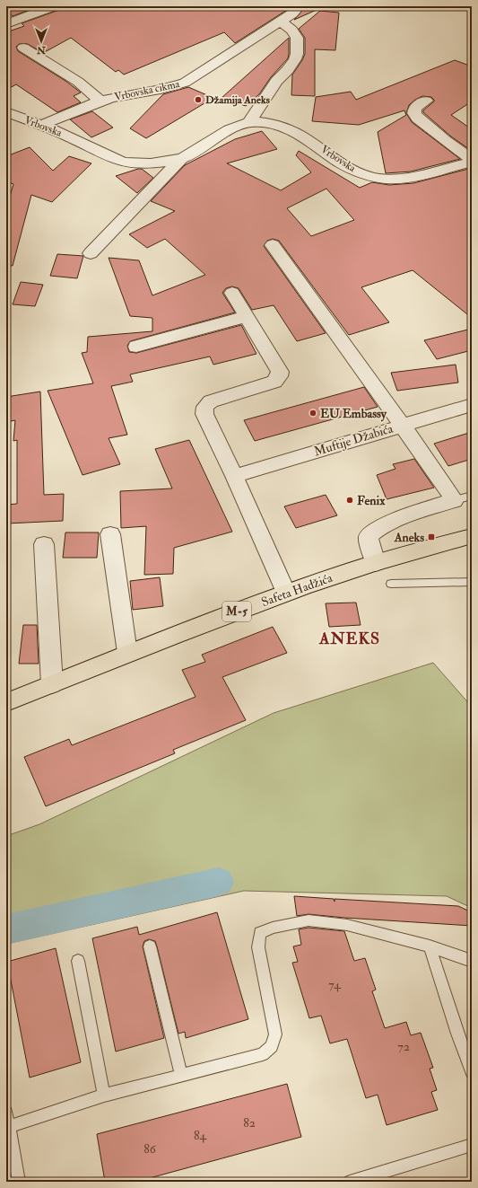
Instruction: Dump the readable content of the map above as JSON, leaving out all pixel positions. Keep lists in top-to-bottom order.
{
  "streets": {
    "main road": ["Safeta Hadžića", "M-5"],
    "street": ["Vrbovska cikma", "Vrbovska", "Muftije Džabića"]
  },
  "crossings": [
    ["Vrbovska cikma", "Vrbovska"]
  ],
  "districts": ["ANEKS"],
  "places": {
    "other": ["Džamija Aneks", "EU Embassy", "Fenix"],
    "transit": ["Aneks"]
  },
  "house_numbers": [
    "74",
    "72",
    "82",
    "84",
    "86"
  ],
  "north": "bottom"
}
